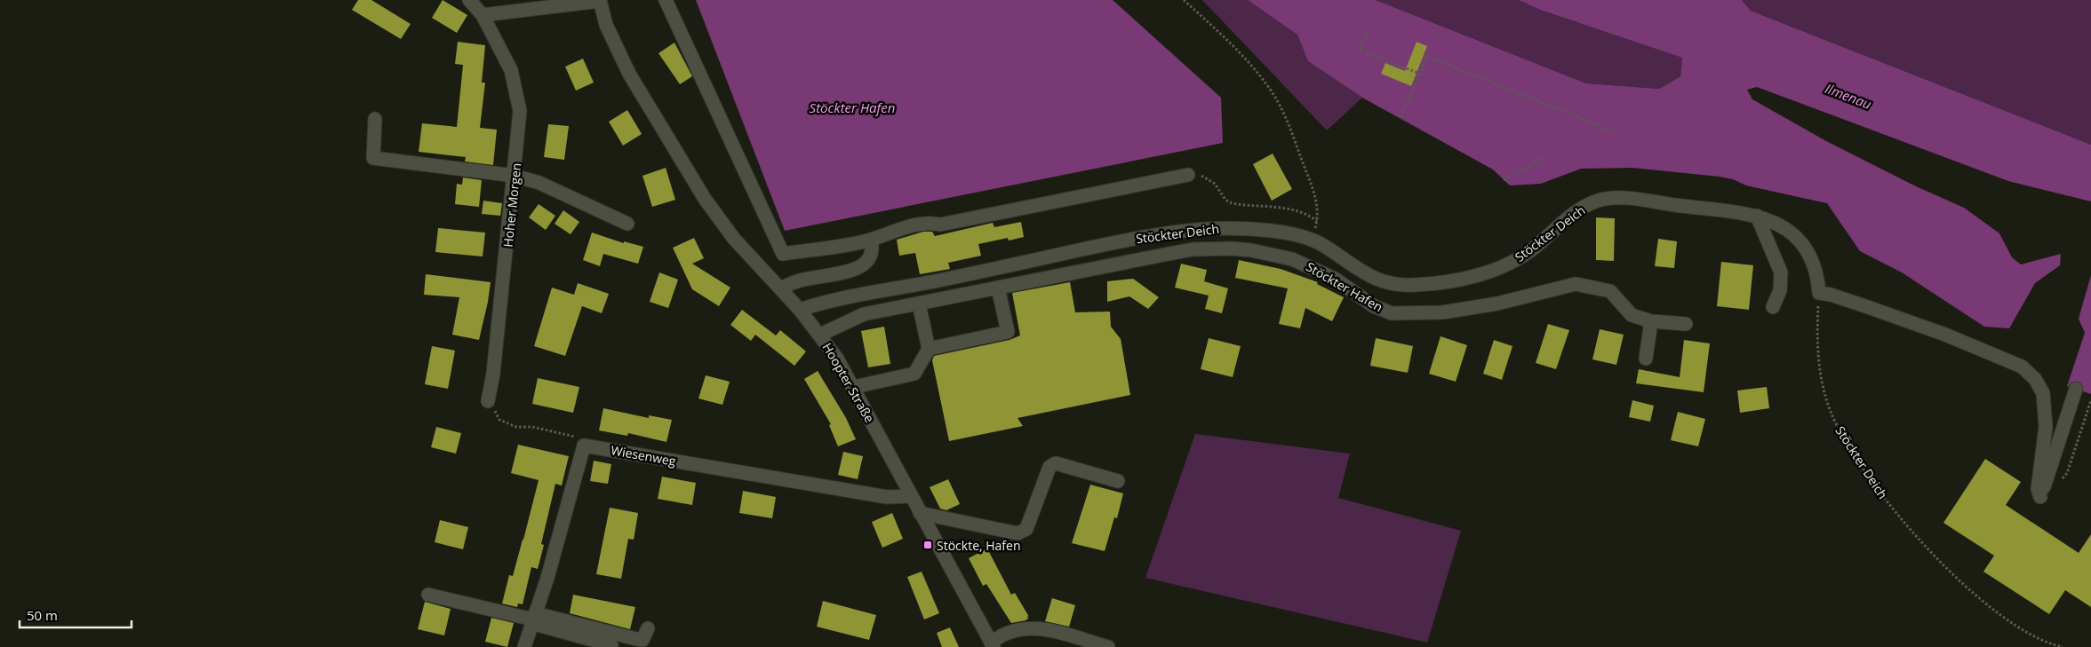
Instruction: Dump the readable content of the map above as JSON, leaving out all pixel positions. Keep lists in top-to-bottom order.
{
  "streets": {
    "street": [
      "Hoher Morgen",
      "Stöckter Deich",
      "Stöckter Hafen",
      "Hoopter Straße",
      "Wiesenweg"
    ]
  },
  "crossings": [
    ["Stöckter Deich", "Hoopter Straße"],
    ["Stöckter Hafen", "Hoopter Straße"],
    ["Hoopter Straße", "Wiesenweg"]
  ],
  "water": ["Ilmenau", "Stöckter Hafen"],
  "places": {
    "transit": ["Stöckte, Hafen"]
  },
  "scale_bar": "50 m"
}
